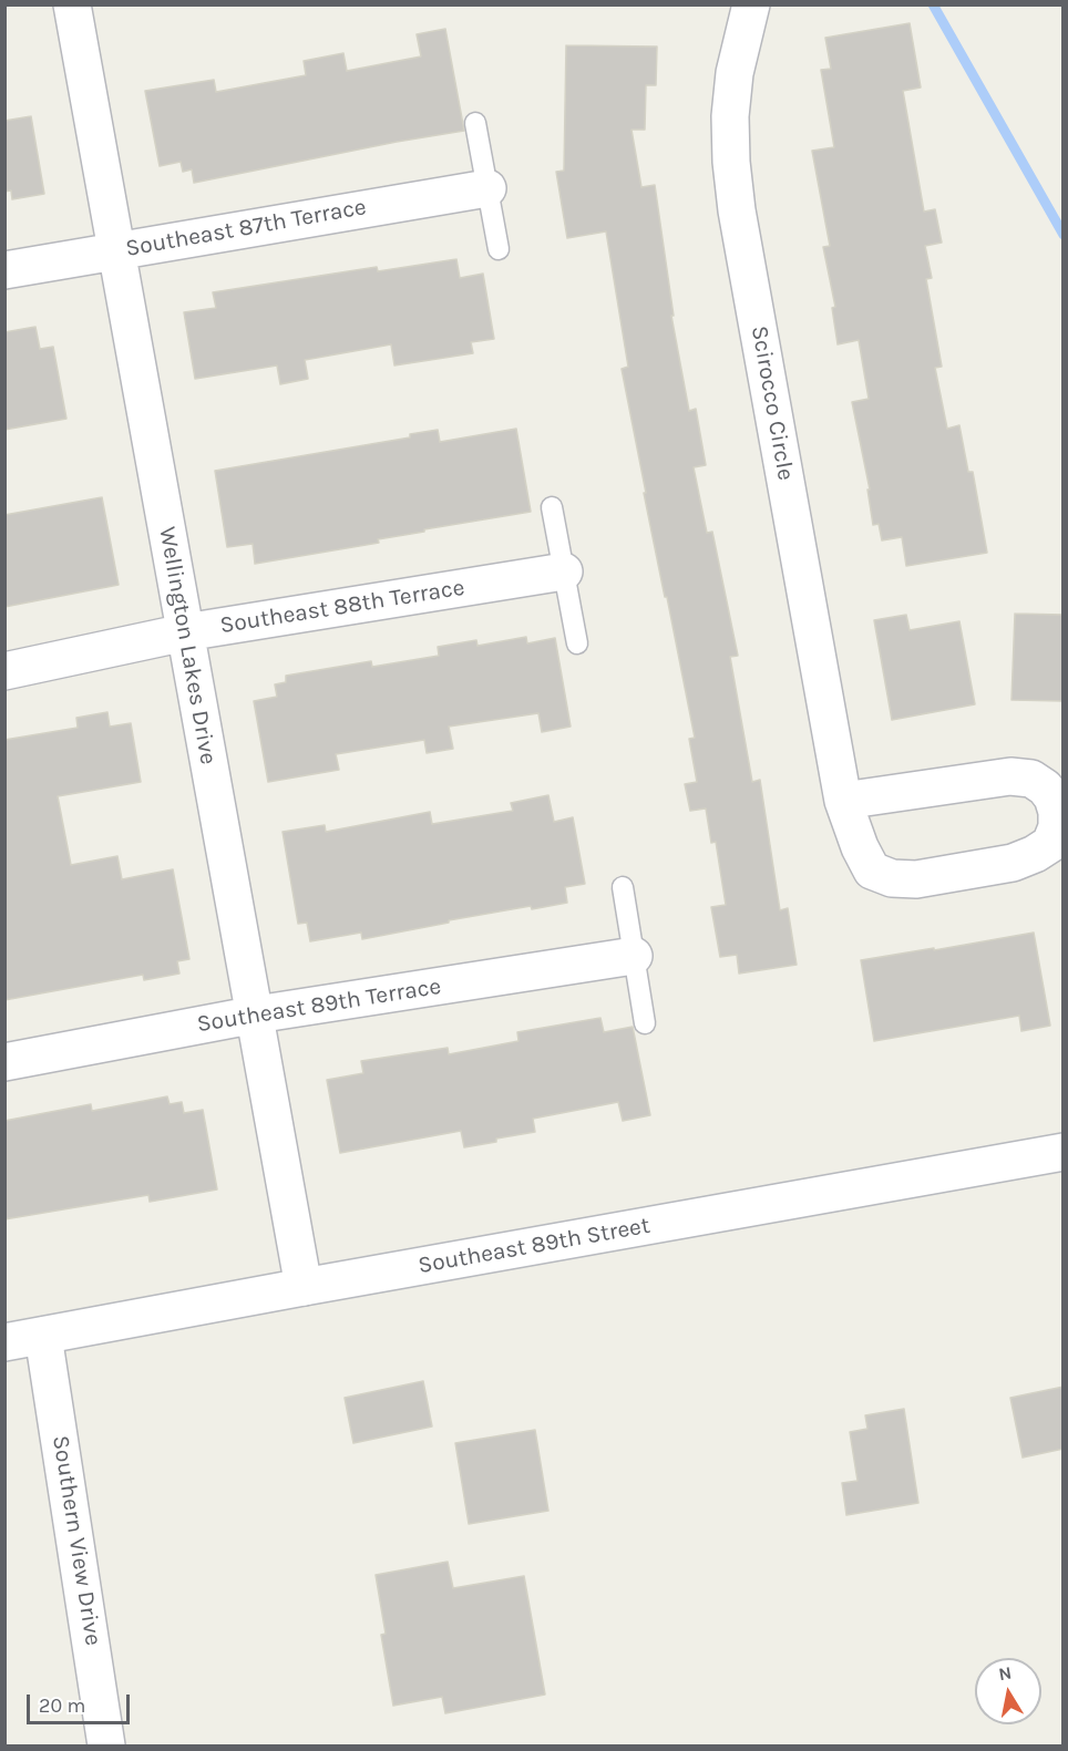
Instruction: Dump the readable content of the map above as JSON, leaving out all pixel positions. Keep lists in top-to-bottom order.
{
  "streets": {
    "street": [
      "Southeast 87th Terrace",
      "Scirocco Circle",
      "Southeast 88th Terrace",
      "Wellington Lakes Drive",
      "Southeast 89th Terrace",
      "Southeast 89th Street",
      "Southern View Drive"
    ]
  },
  "crossings": [
    ["Southeast 87th Terrace", "Wellington Lakes Drive"],
    ["Southeast 88th Terrace", "Wellington Lakes Drive"],
    ["Wellington Lakes Drive", "Southeast 89th Terrace"],
    ["Wellington Lakes Drive", "Southeast 89th Street"],
    ["Southeast 89th Street", "Southern View Drive"]
  ],
  "scale_bar": "20 m",
  "north": "top"
}
